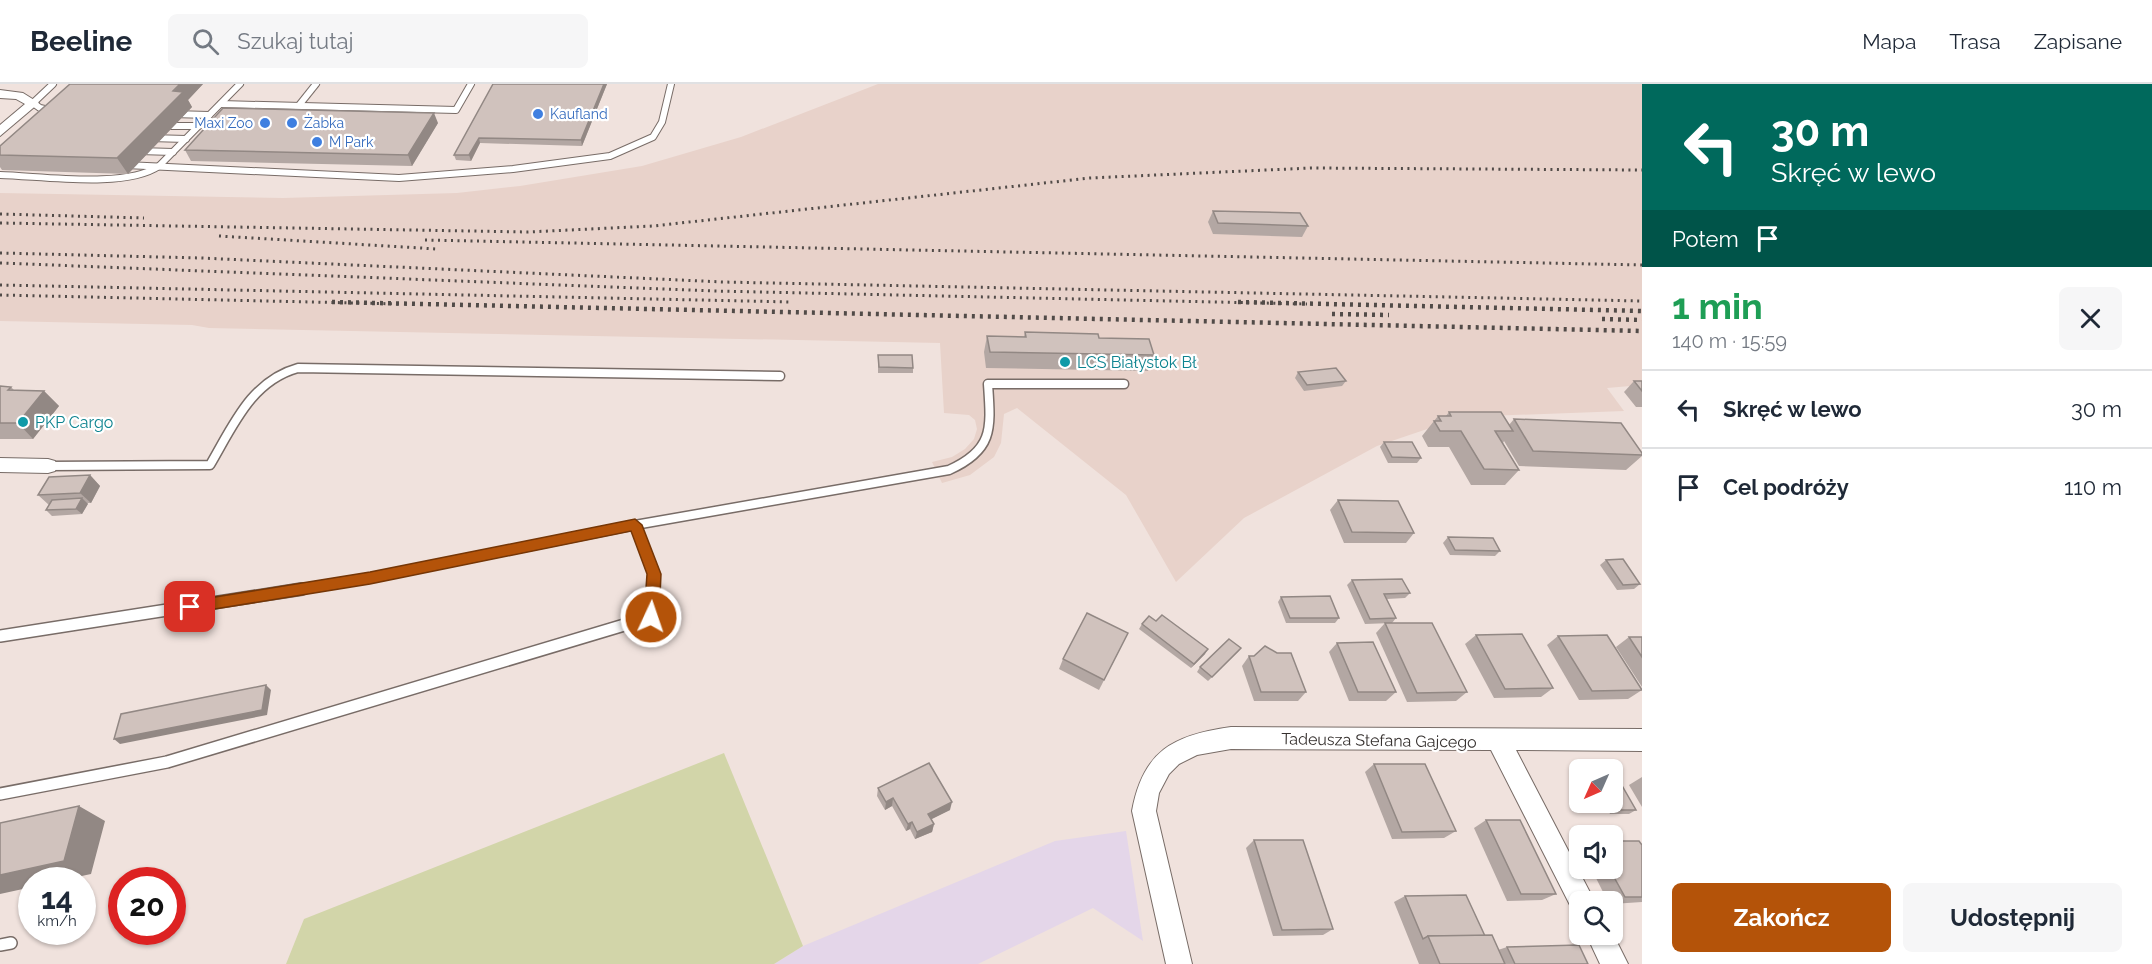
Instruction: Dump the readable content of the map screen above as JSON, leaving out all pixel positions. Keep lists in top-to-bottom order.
{
  "streets": {
    "street": ["Tadeusza Stefana Gajcego"]
  },
  "places": [
    "Kaufland",
    "Maxi Zoo",
    "Żabka",
    "M Park",
    "LCS Białystok Bł",
    "PKP Cargo"
  ],
  "north": "bottom left",
  "page": {
    "header": "Beeline",
    "search": "Szukaj tutaj",
    "nav": ["Mapa", "Trasa", "Zapisane"],
    "turn": ["30 m", "Skręć w lewo"],
    "then": "Potem",
    "heading": ["1 min", "140 m · 15:59"],
    "list": [
      {
        "name": "Skręć w lewo",
        "value": "30 m"
      },
      {
        "name": "Cel podróży",
        "value": "110 m"
      }
    ],
    "speed": "14 km/h",
    "limit": "20",
    "buttons": ["Zakończ", "Udostępnij"]
  }
}
